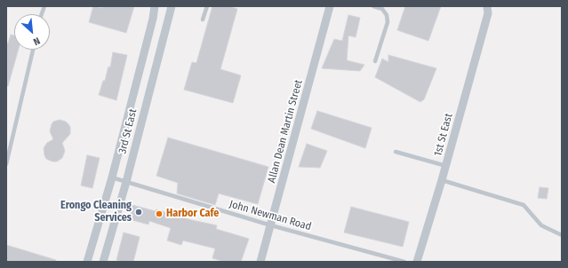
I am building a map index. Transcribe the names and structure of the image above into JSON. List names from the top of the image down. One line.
{"streets":{"street":["3rd St East","Allan Dean Martin Street","1st St East"],"lane":["John Newman Road"]},"crossings":[["3rd St East","John Newman Road"],["Allan Dean Martin Street","John Newman Road"]],"places":["Erongo Cleaning Services","Harbor Cafe"],"north":"bottom right"}
